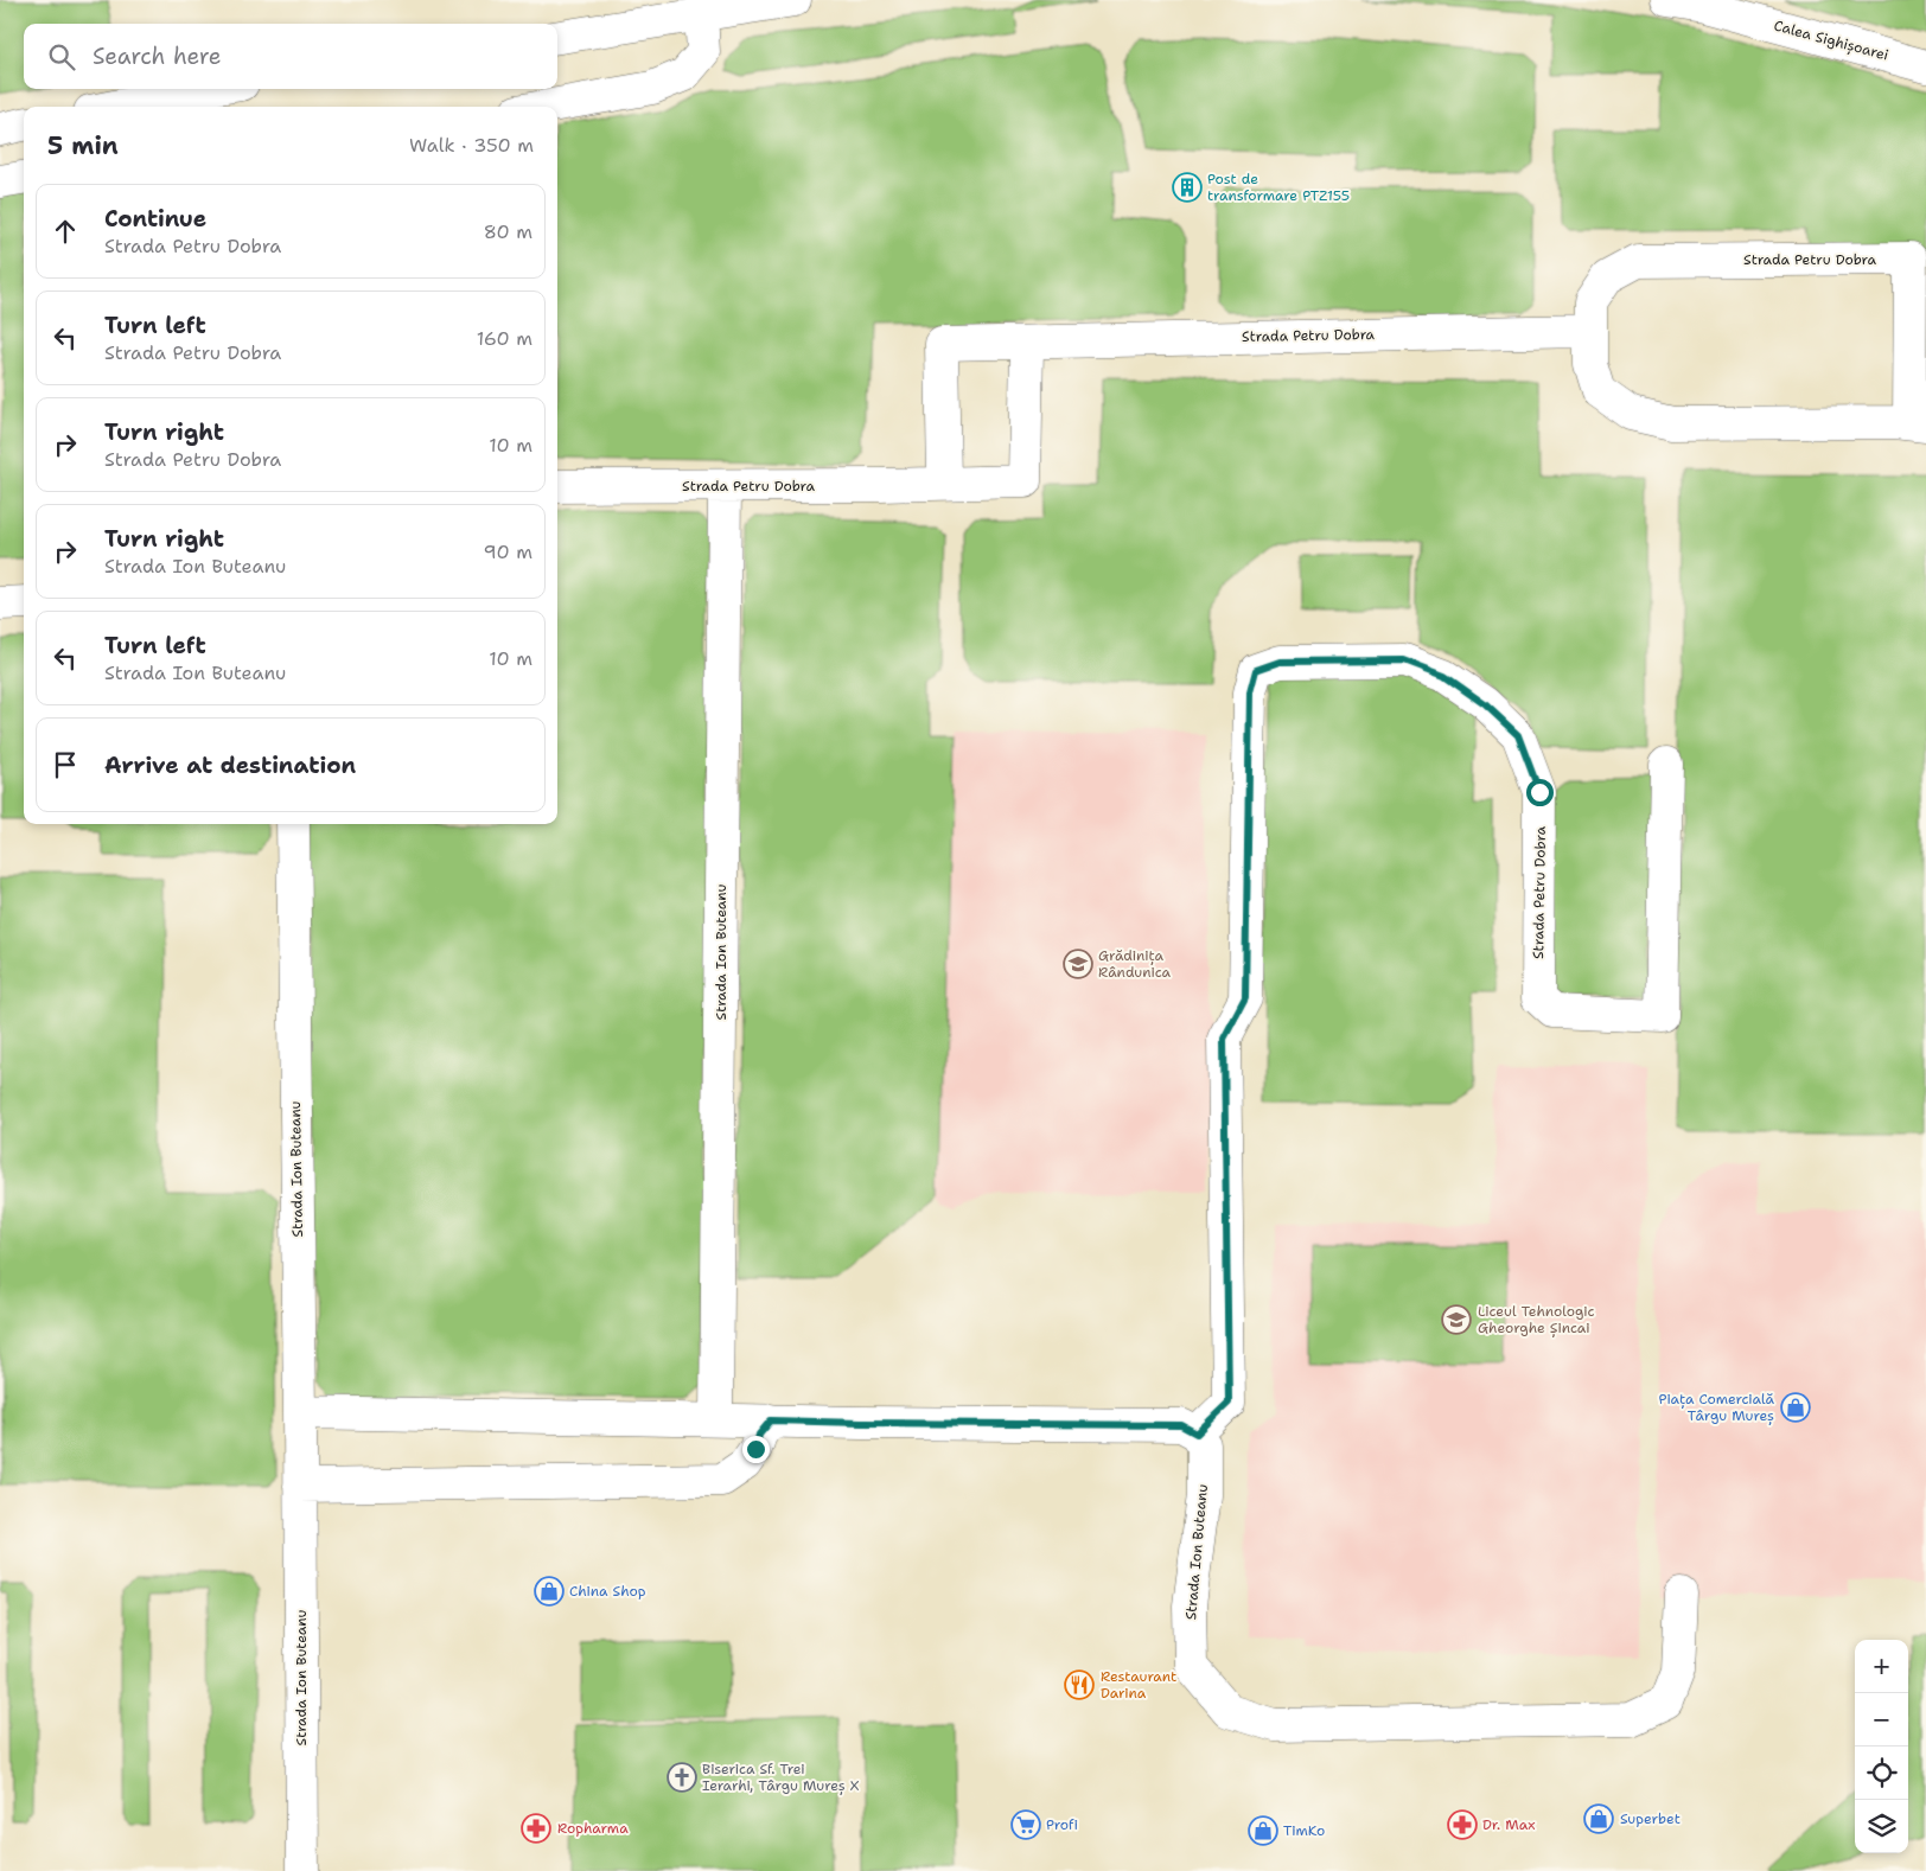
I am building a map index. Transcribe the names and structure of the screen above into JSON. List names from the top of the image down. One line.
{"streets":{"street":["Calea Sighișoarei","Strada Petru Dobra","Strada Ion Buteanu"]},"crossings":[["Strada Petru Dobra","Strada Ion Buteanu"]],"places":{"building":["Post de transformare PTZ155"],"school or university":["Grădinița Rândunica","Liceul Tehnologic Gheorghe Șincai"],"shop":["Piața Comercială Târgu Mureș","China Shop","Superbet","TimKo"],"restaurant":["Restaurant Darina"],"church":["Biserica Sf. Trei Ierarhi, Târgu Mureș X"],"supermarket":["Profi"],"pharmacy":["Dr. Max","Ropharma"]},"page":{"search":"Search here","heading":["5 min","Walk · 350 m"],"list":[["Continue","Strada Petru Dobra","80 m"],["Turn left","Strada Petru Dobra","160 m"],["Turn right","Strada Petru Dobra","10 m"],["Turn right","Strada Ion Buteanu","90 m"],["Turn left","Strada Ion Buteanu","10 m"],"Arrive at destination"],"map_buttons":["+","−"]}}
